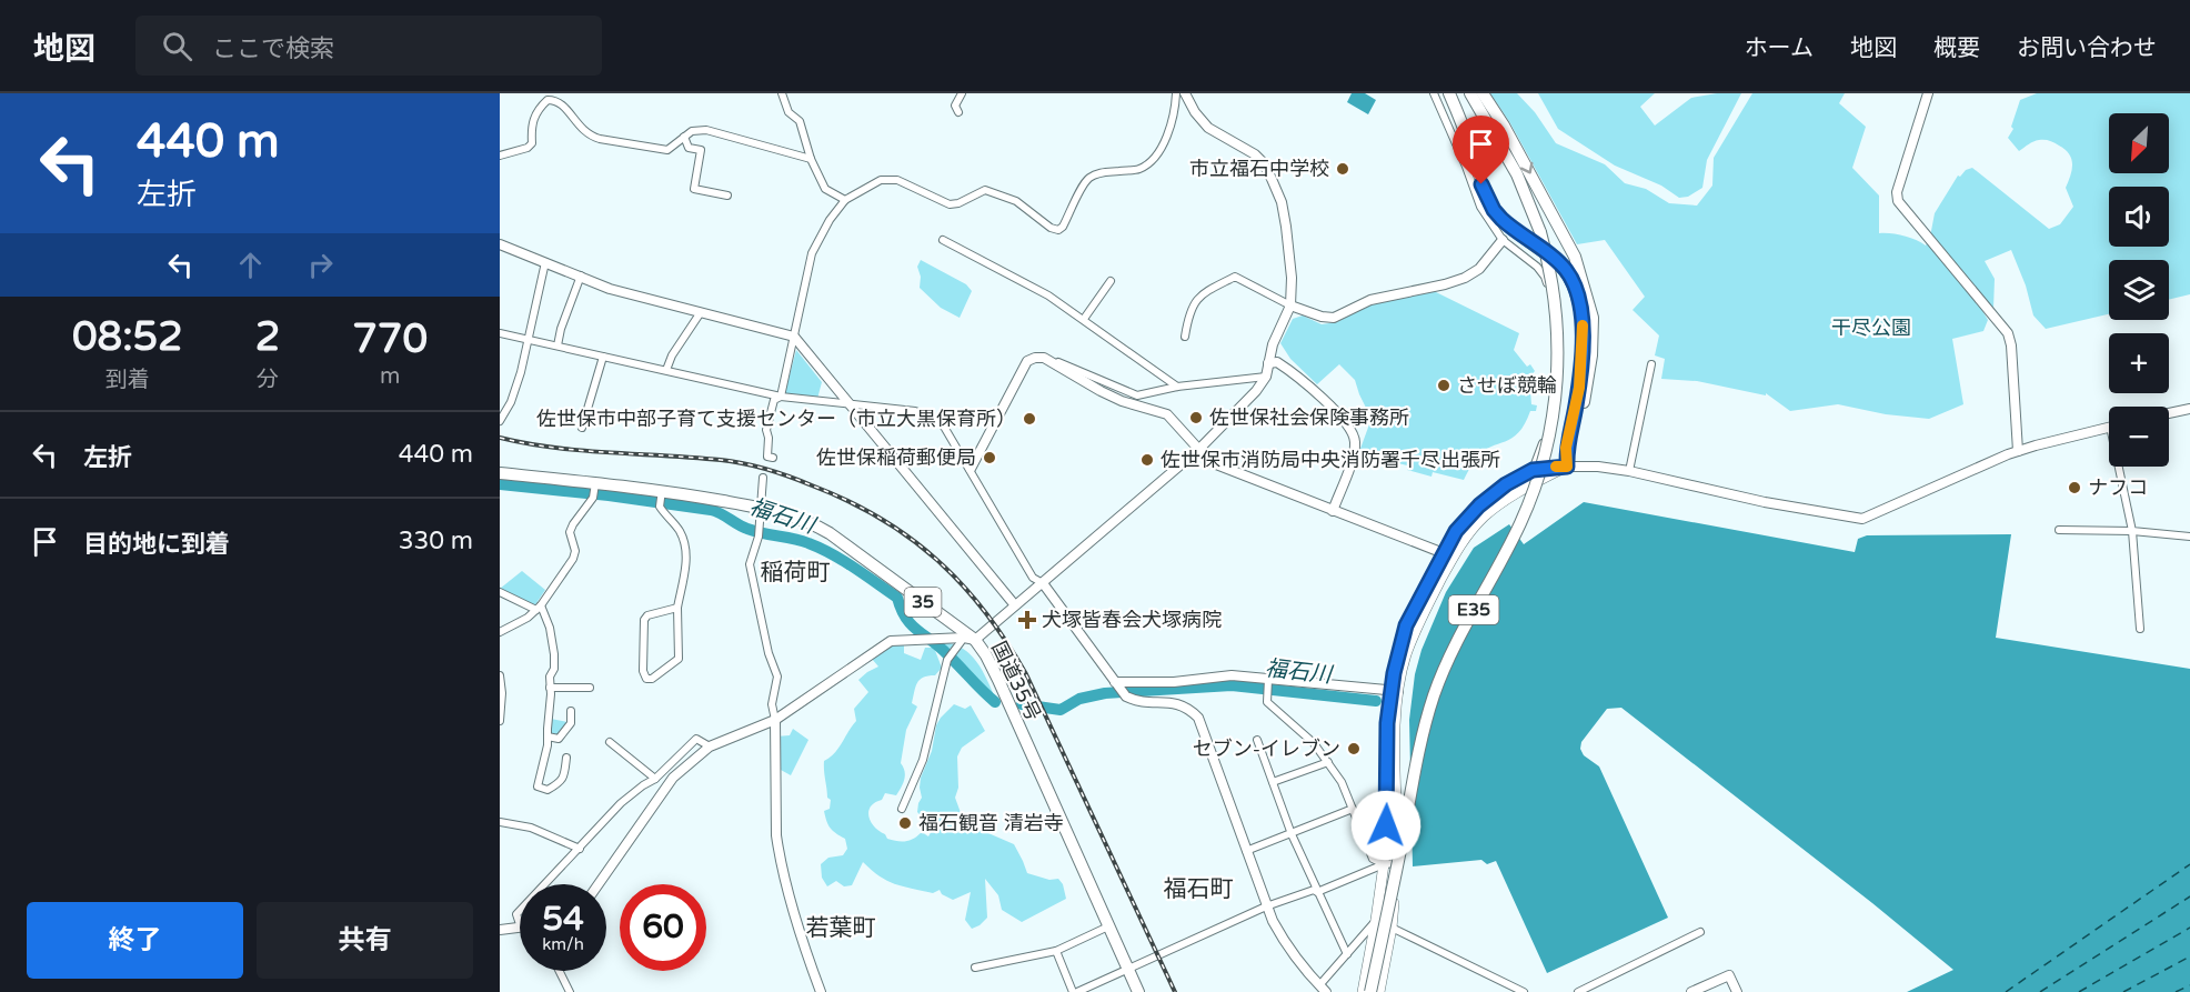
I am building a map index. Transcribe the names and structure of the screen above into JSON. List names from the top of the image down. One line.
{"streets":{"highway":["35","E35","国道35号"]},"districts":["稲荷町","福石町","若葉町"],"water":["福石川"],"parks":["干尽公園"],"places":{"other":["市立福石中学校","させぼ競輪","佐世保社会保険事務所","佐世保市中部子育て支援センター（市立大黒保育所）","佐世保稲荷郵便局","佐世保市消防局中央消防署千尽出張所","ナフコ","セブン-イレブン","福石観音 清岩寺"],"health":["犬塚皆春会犬塚病院"]},"north":"bottom left","page":{"header":"地図","search":"ここで検索","nav":["ホーム","地図","概要","お問い合わせ"],"turn":["440 m","左折"],"map_buttons":["+","−"],"eta":["08:52","到着","2","分","770","m"],"list":[{"name":"左折","value":"440 m"},{"name":"目的地に到着","value":"330 m"}],"speed":"54 km/h","limit":"60","buttons":["終了","共有"]}}
